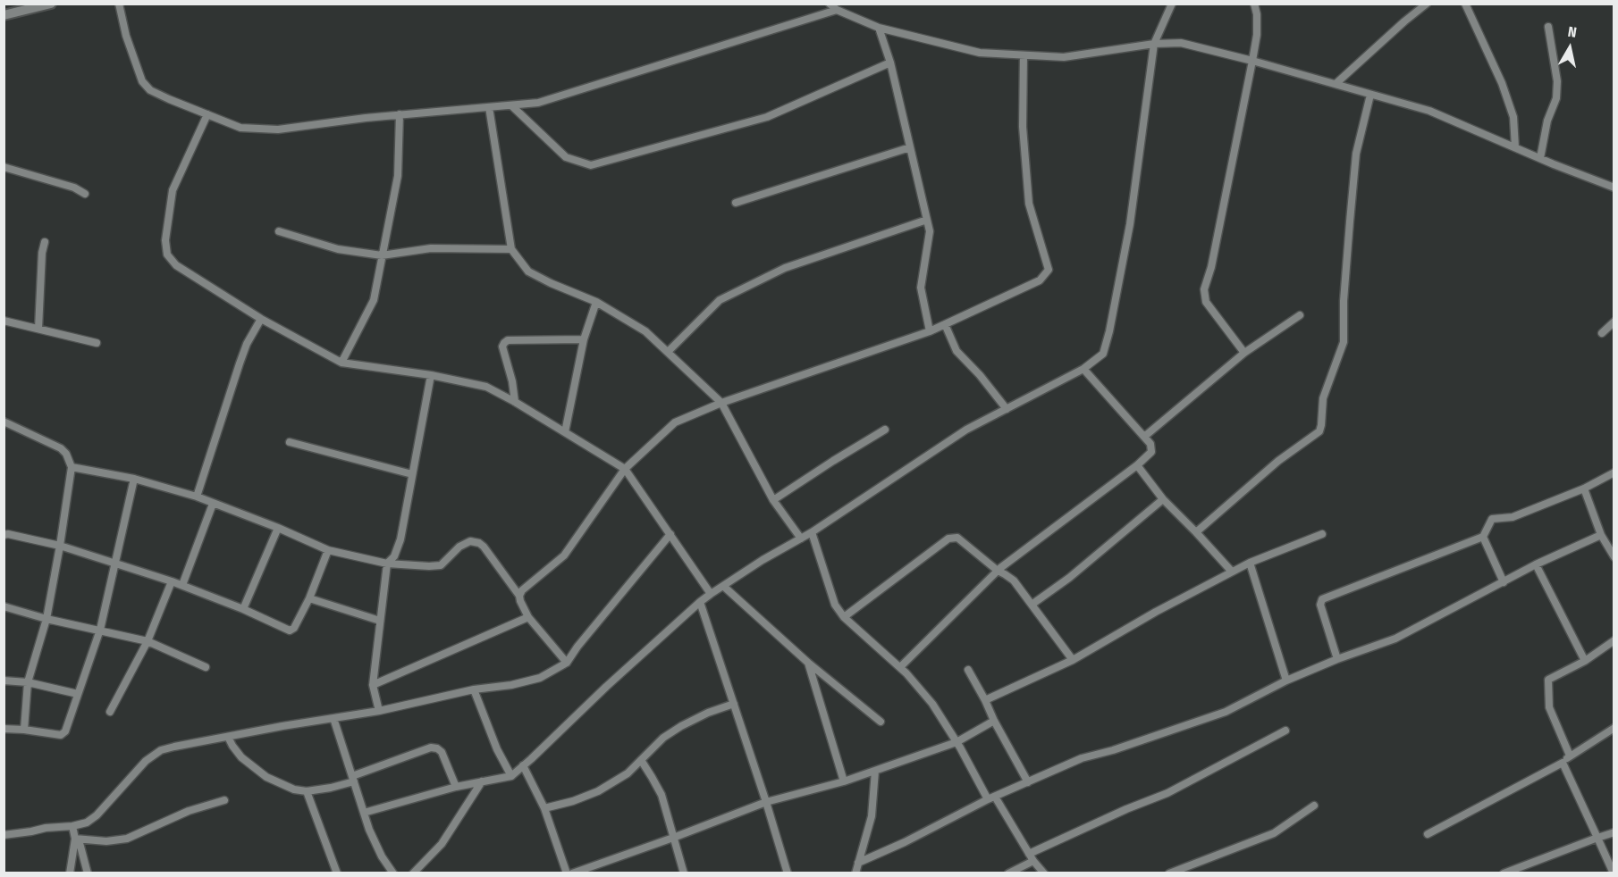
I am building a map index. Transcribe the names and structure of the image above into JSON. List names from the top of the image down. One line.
{"north":"top"}
